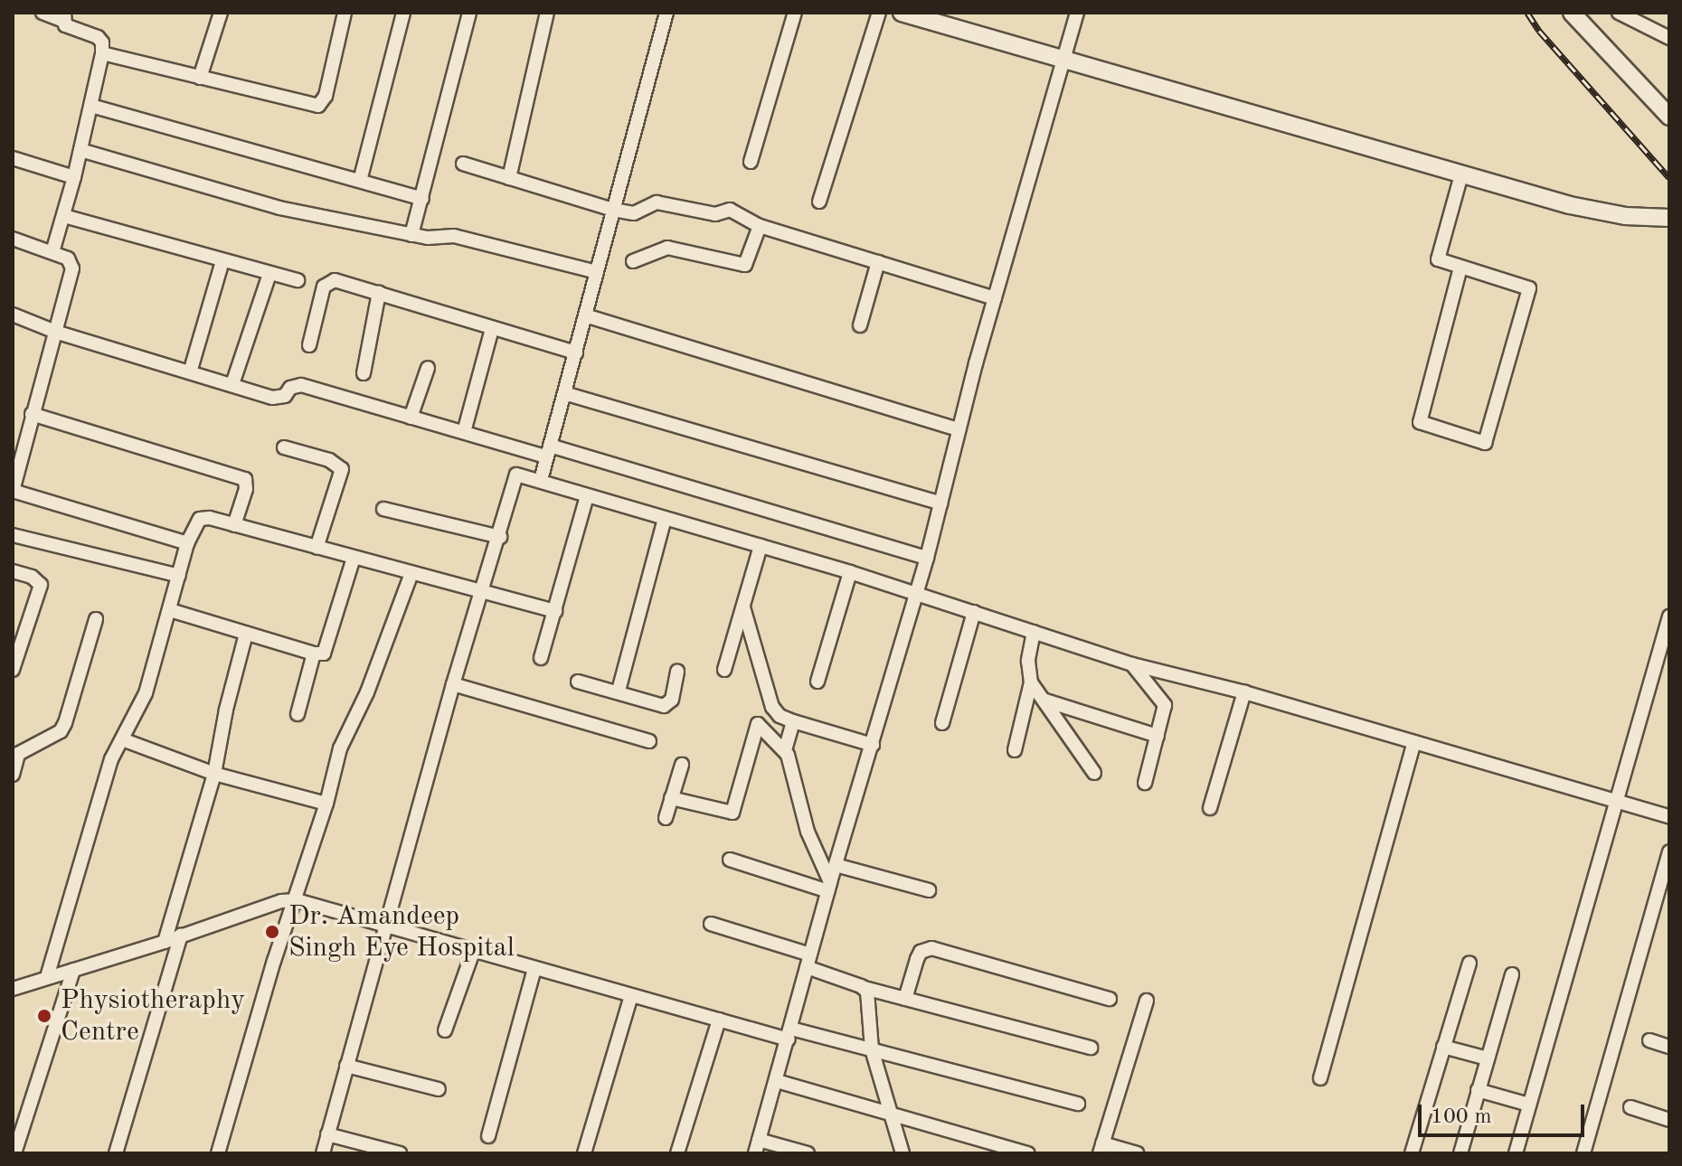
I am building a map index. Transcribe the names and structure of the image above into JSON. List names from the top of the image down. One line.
{"places":["Dr. Amandeep Singh Eye Hospital","Physiotheraphy Centre"],"scale_bar":"100 m"}
